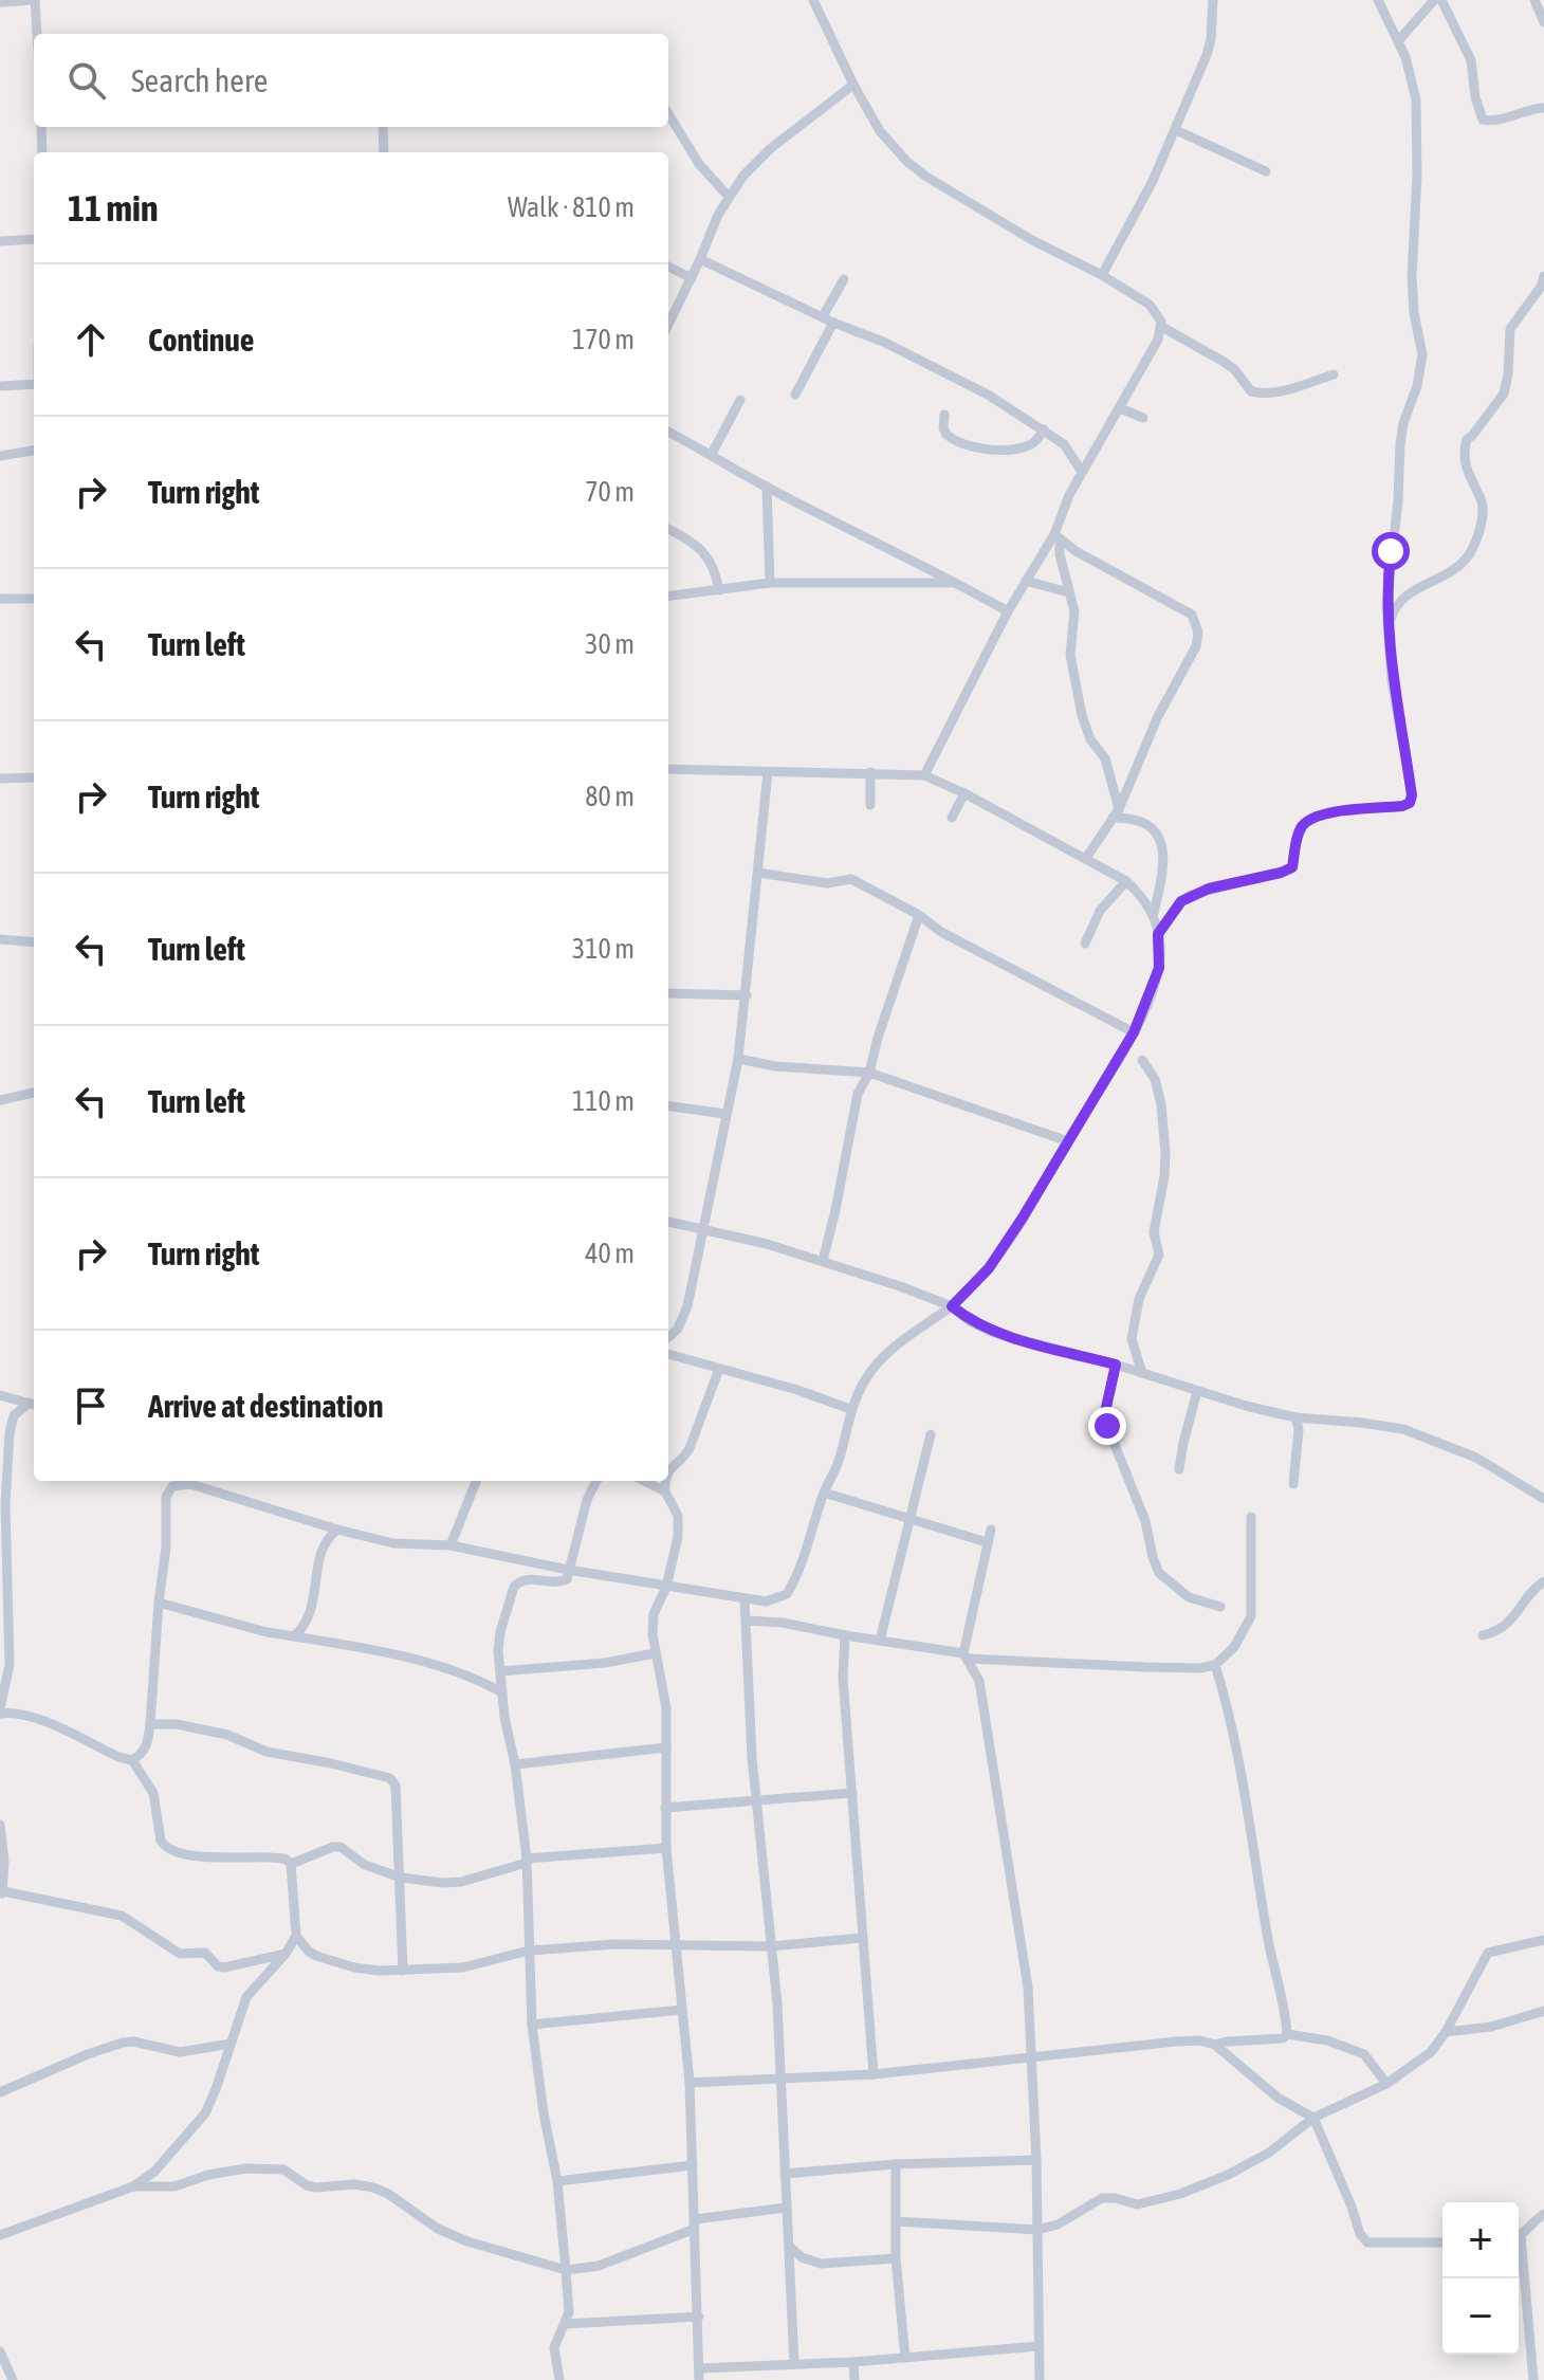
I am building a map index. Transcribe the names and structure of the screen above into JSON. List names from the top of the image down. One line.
{"page":{"search":"Search here","heading":["11 min","Walk · 810 m"],"list":[["Continue","170 m"],["Turn right","70 m"],["Turn left","30 m"],["Turn right","80 m"],["Turn left","310 m"],["Turn left","110 m"],["Turn right","40 m"],"Arrive at destination"],"map_buttons":["+","−"]}}
